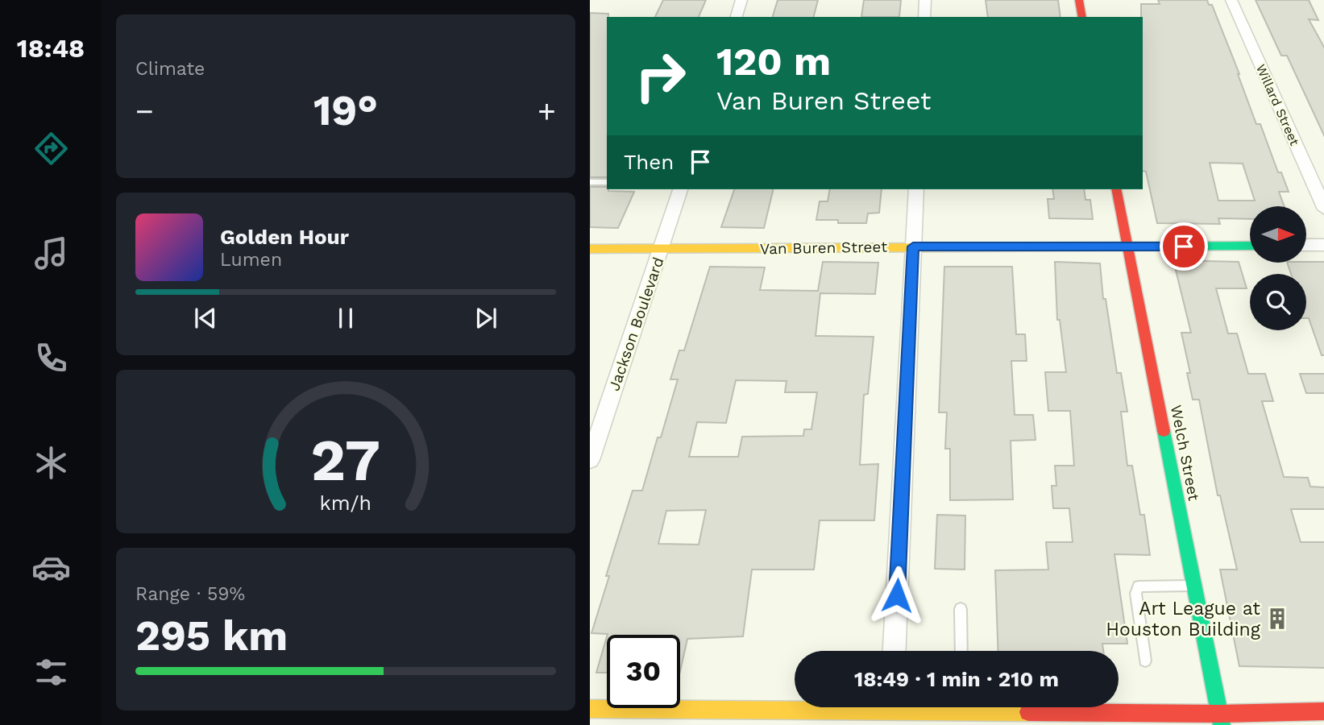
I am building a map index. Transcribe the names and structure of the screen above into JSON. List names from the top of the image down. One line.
{"streets":{"street":["Willard Street","Van Buren Street","Jackson Boulevard","Welch Street"]},"crossings":[["Van Buren Street","Jackson Boulevard"],["Van Buren Street","Welch Street"]],"places":{"building":["Art League at Houston Building"]},"north":"right","page":{"tabs":"18:48","tile":["Climate",["Range · 59%","295 km"]],"turn":["120 m","Van Buren Street"],"heat":["−","19°","+"],"then":"Then","song":["Golden Hour","Lumen"],"limit":"30","trip":"18:49 · 1 min · 210 m","gauge":["27","km/h"]}}
